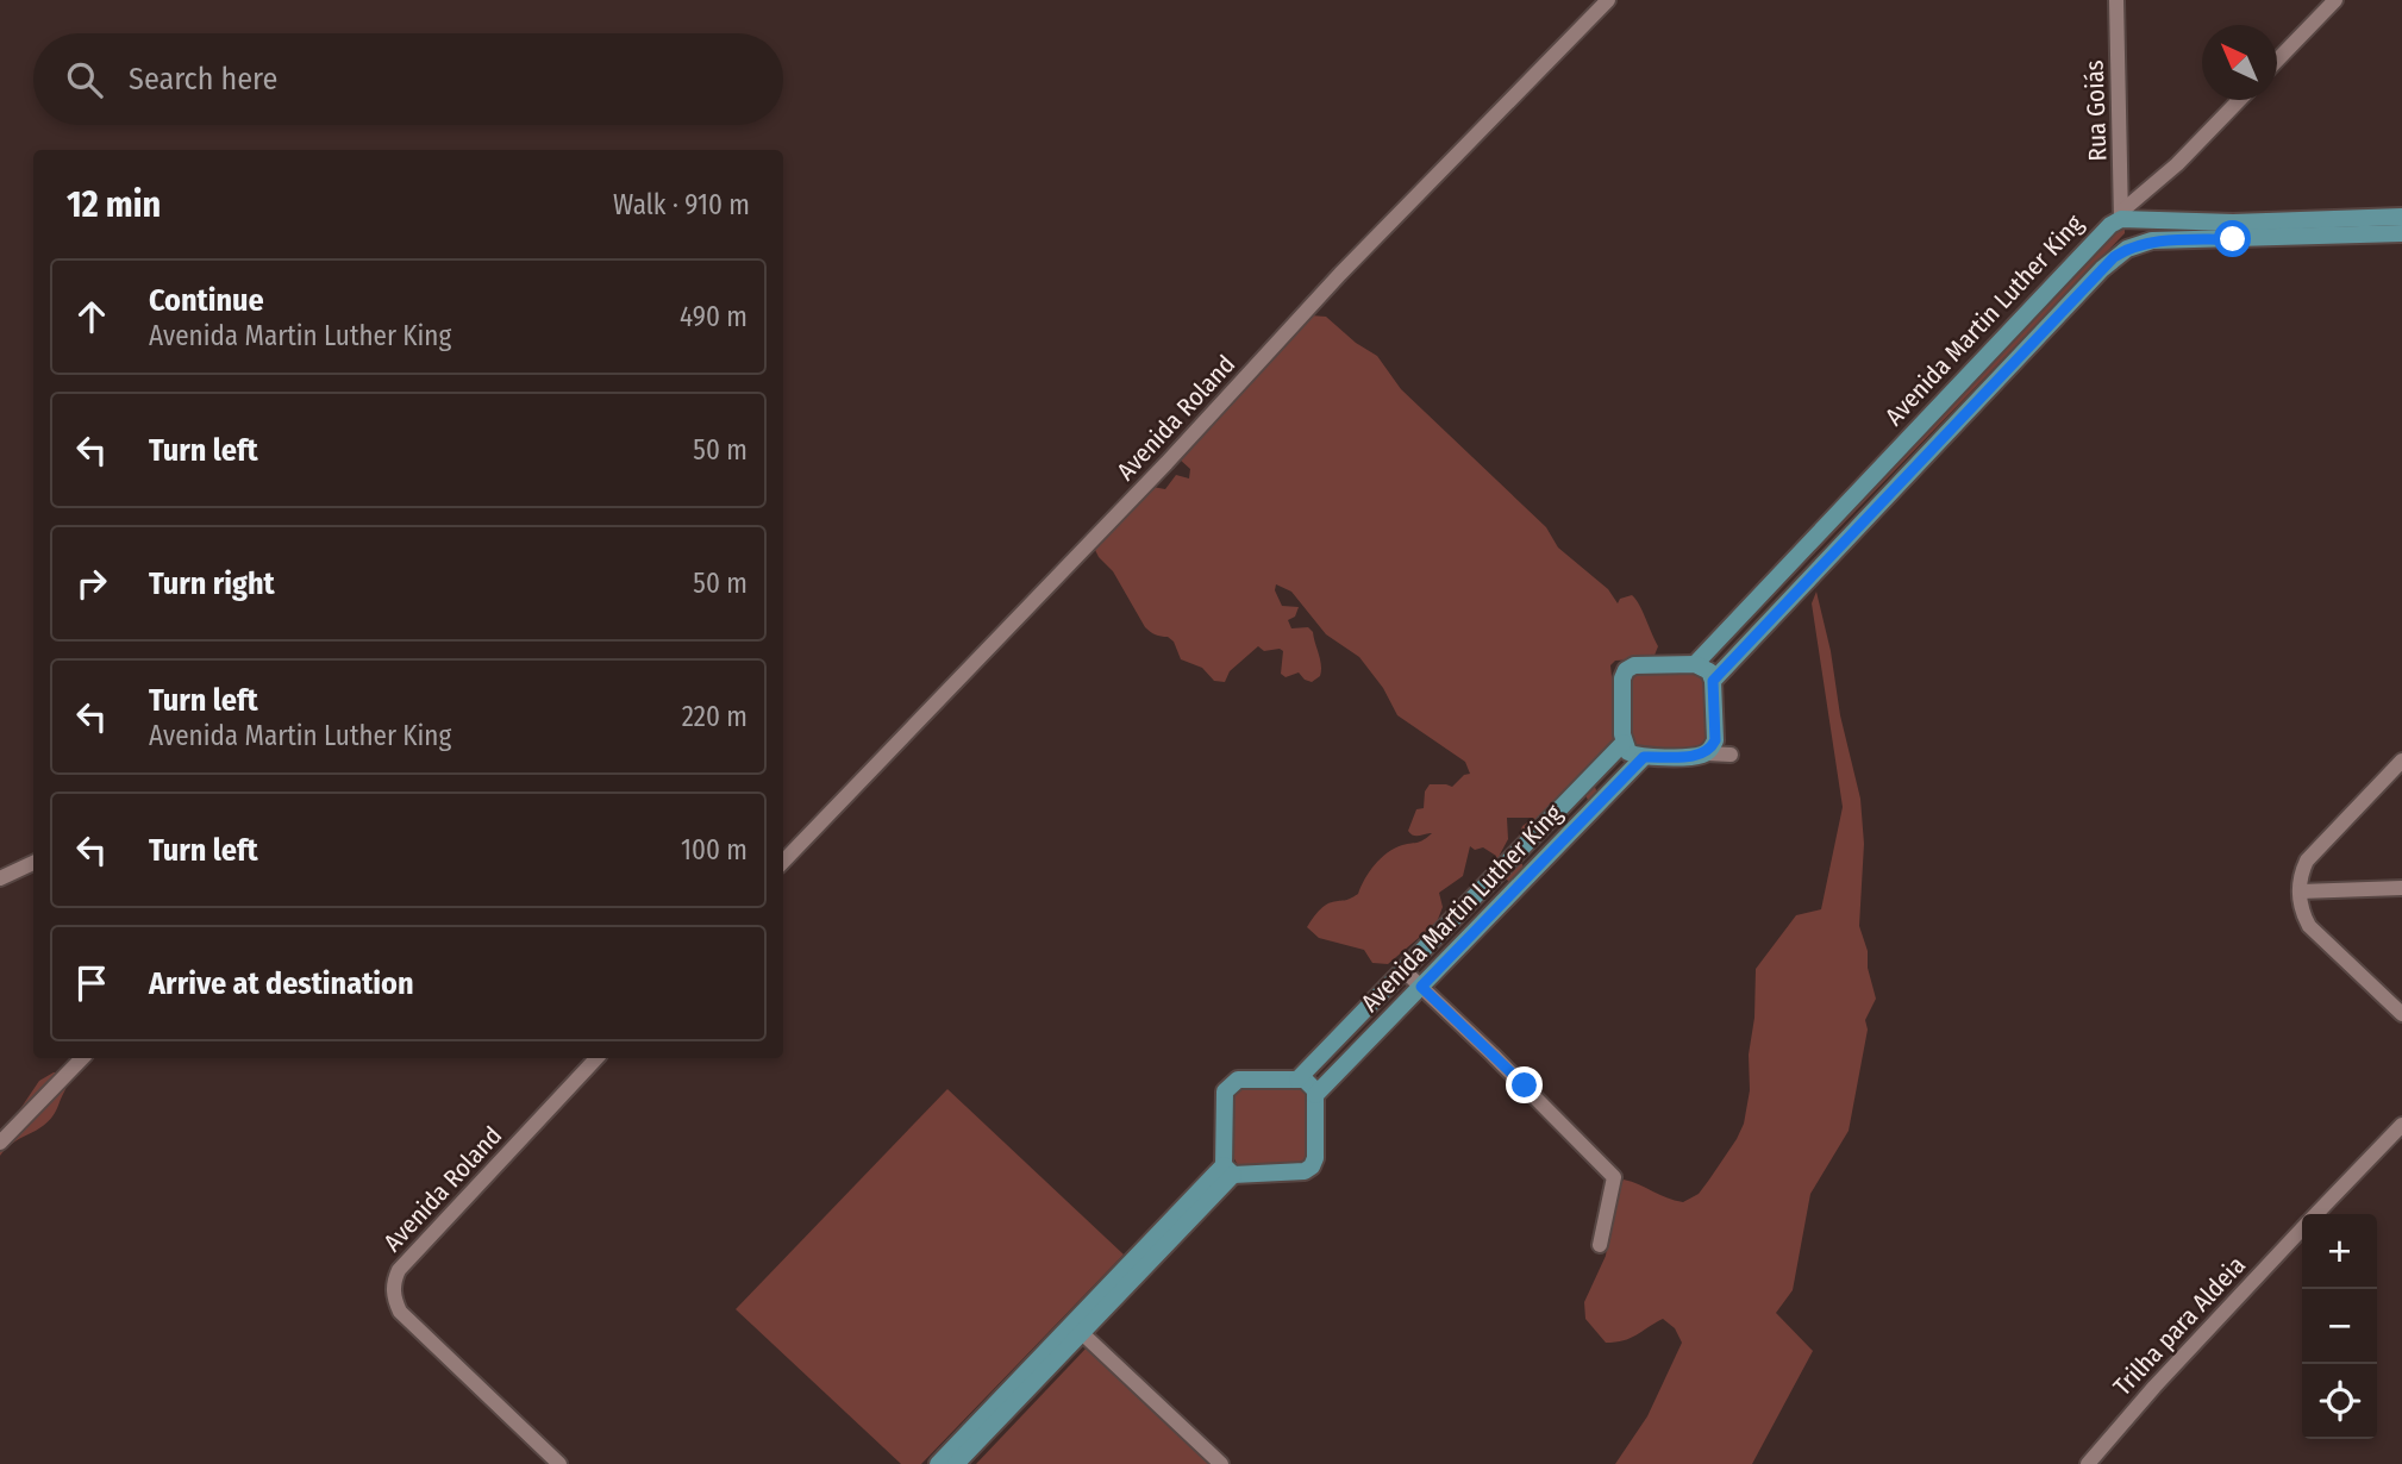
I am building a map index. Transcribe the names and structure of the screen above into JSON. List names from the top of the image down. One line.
{"streets":{"main road":["Avenida Martin Luther King"],"street":["Rua Goiás","Avenida Roland","Trilha para Aldeia"]},"crossings":[["Rua Goiás","Avenida Martin Luther King"]],"north":"top left","page":{"search":"Search here","heading":["12 min","Walk · 910 m"],"list":[["Continue","Avenida Martin Luther King","490 m"],["Turn left","50 m"],["Turn right","50 m"],["Turn left","Avenida Martin Luther King","220 m"],["Turn left","100 m"],"Arrive at destination"],"map_buttons":["+","−"]}}
